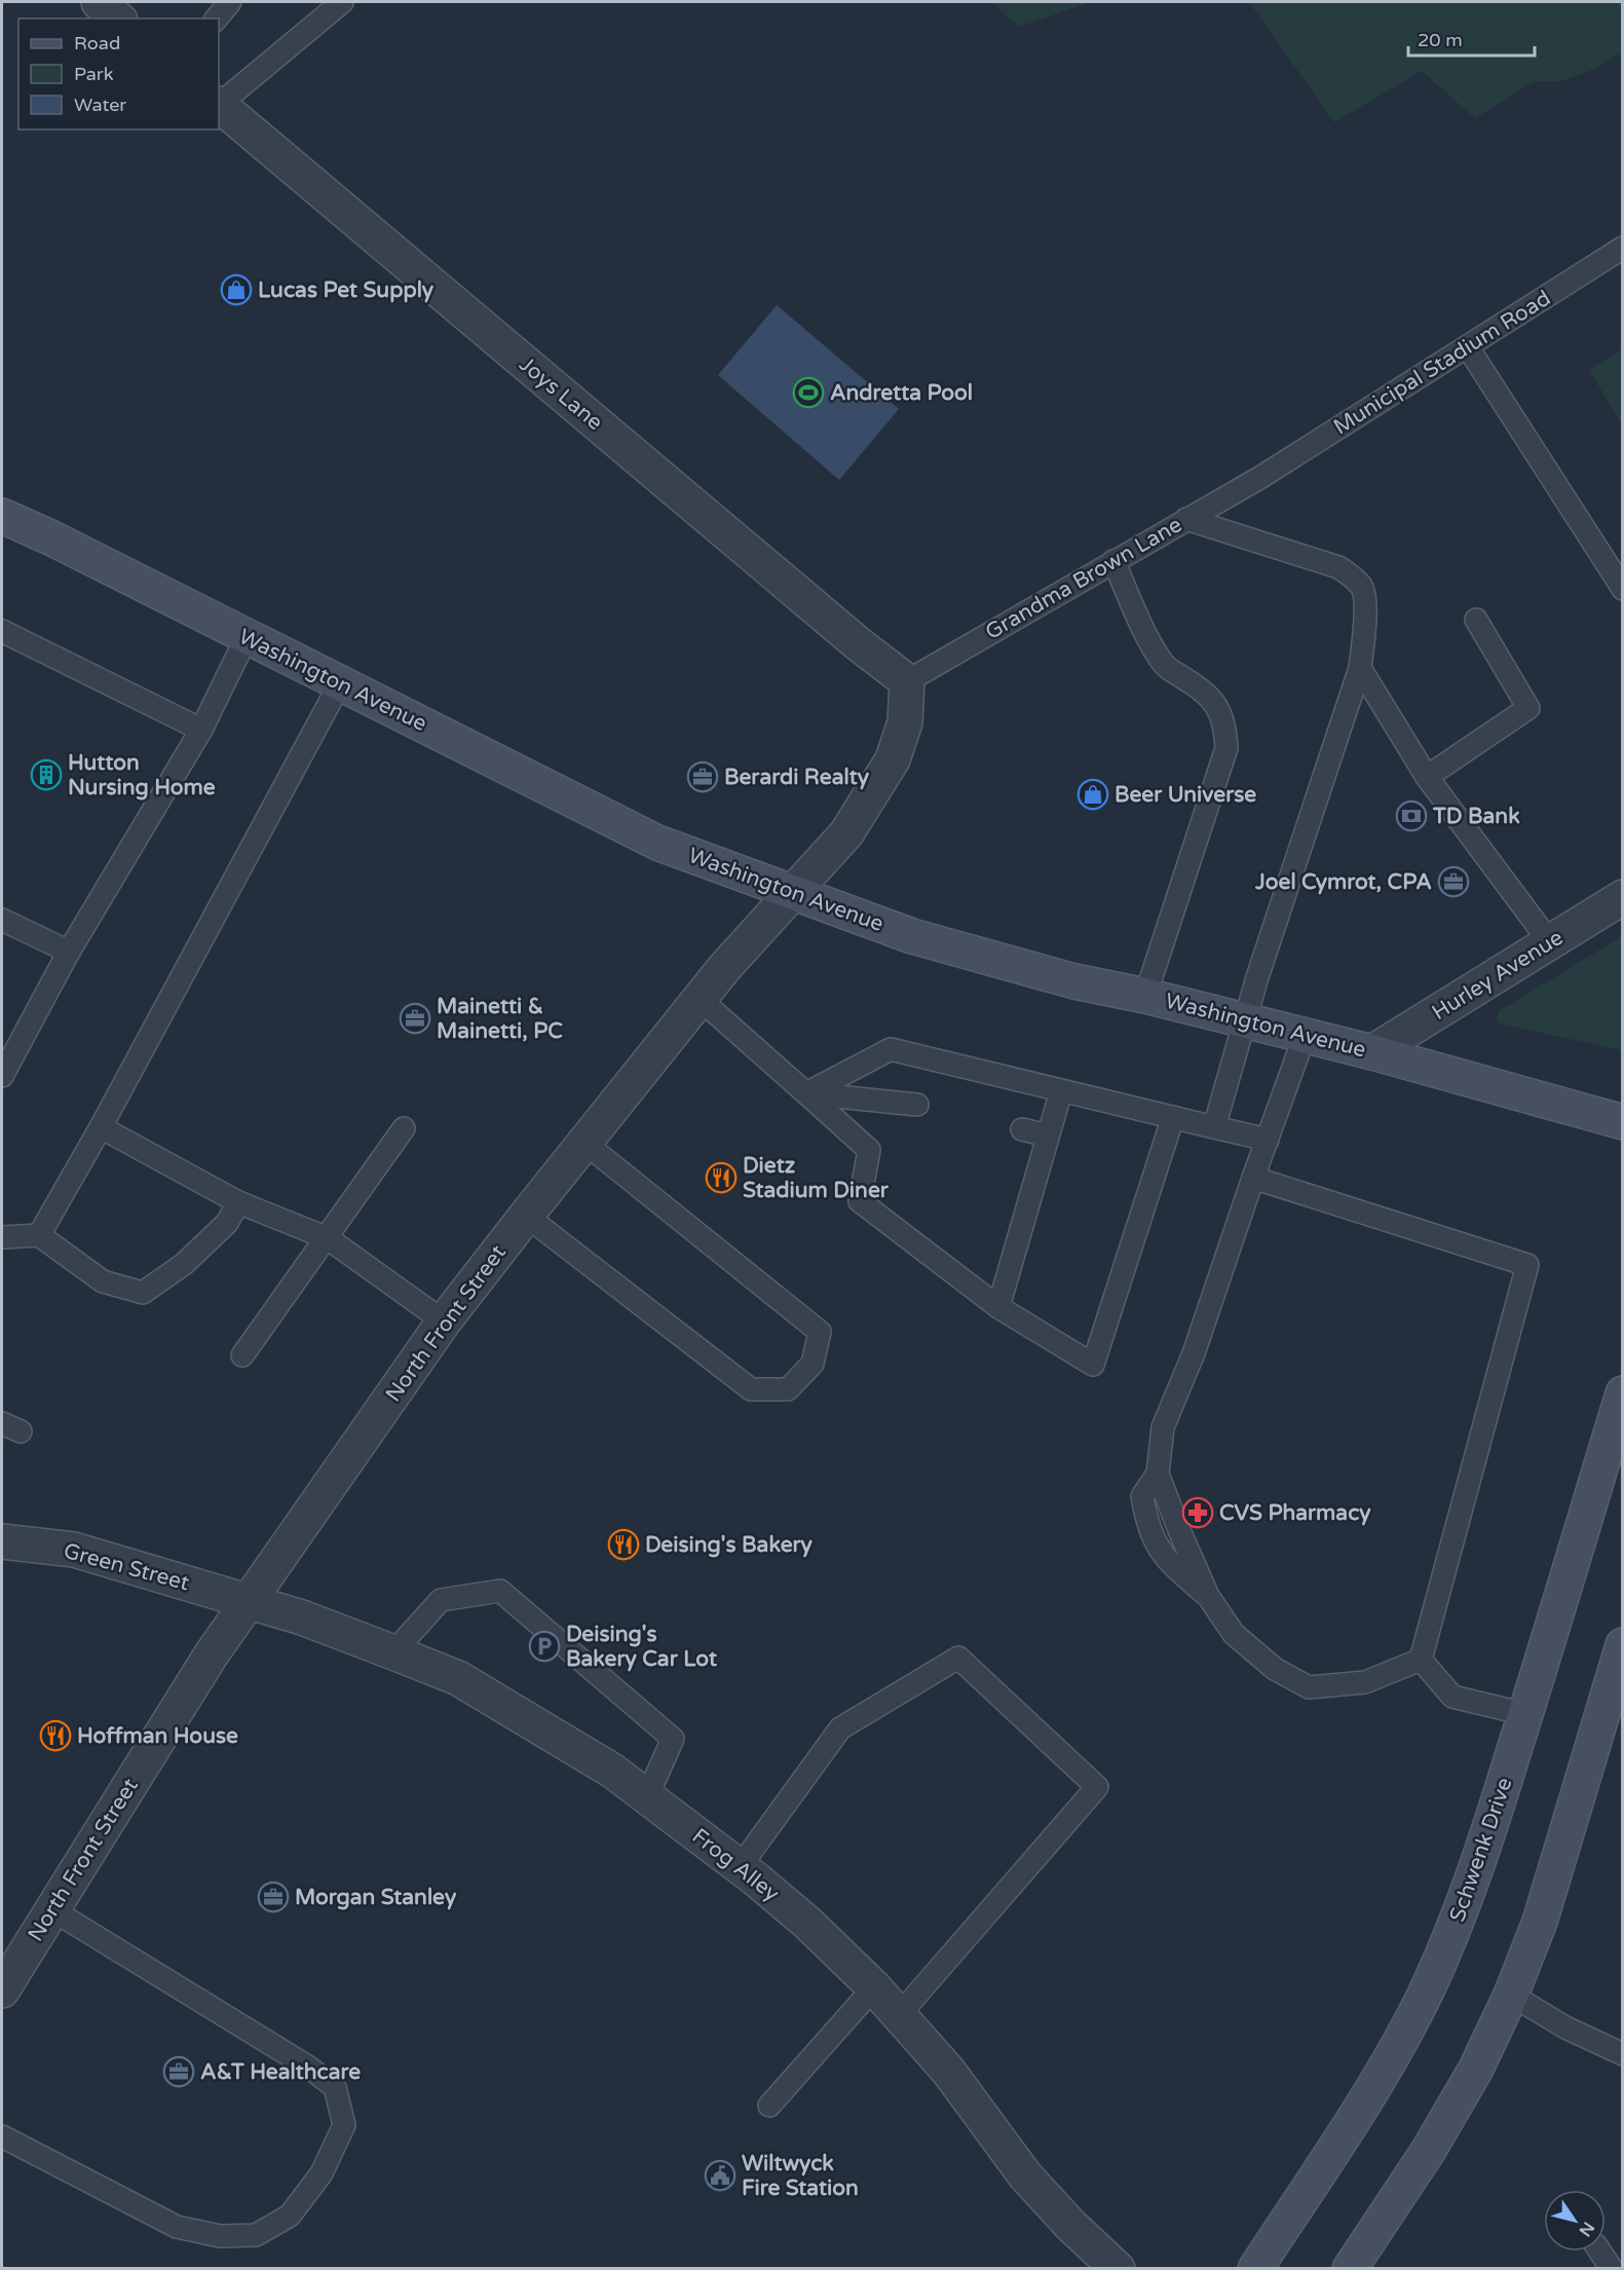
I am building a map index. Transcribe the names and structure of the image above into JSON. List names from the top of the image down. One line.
{"streets":{"main road":["Washington Avenue","Schwenk Drive"],"street":["Joys Lane","Hurley Avenue","North Front Street","Green Street","Frog Alley"],"lane":["Municipal Stadium Road","Grandma Brown Lane"]},"crossings":[["Municipal Stadium Road","Grandma Brown Lane"],["Joys Lane","Grandma Brown Lane"],["Joys Lane","North Front Street"],["Grandma Brown Lane","North Front Street"],["Washington Avenue","Hurley Avenue"],["Washington Avenue","North Front Street"],["North Front Street","Green Street"],["North Front Street","Frog Alley"],["Green Street","Frog Alley"]],"places":{"shop":["Lucas Pet Supply","Beer Universe"],"sports":["Andretta Pool"],"building":["Hutton Nursing Home"],"office":["Berardi Realty","Joel Cymrot, CPA","Mainetti & Mainetti, PC","Morgan Stanley","A&T Healthcare"],"bank":["TD Bank"],"restaurant":["Dietz Stadium Diner","Deising's Bakery","Hoffman House"],"pharmacy":["CVS Pharmacy"],"parking":["Deising's Bakery Car Lot"],"public building":["Wiltwyck Fire Station"]},"legend":["Road","Park","Water"],"scale_bar":"20 m","north":"bottom right"}
